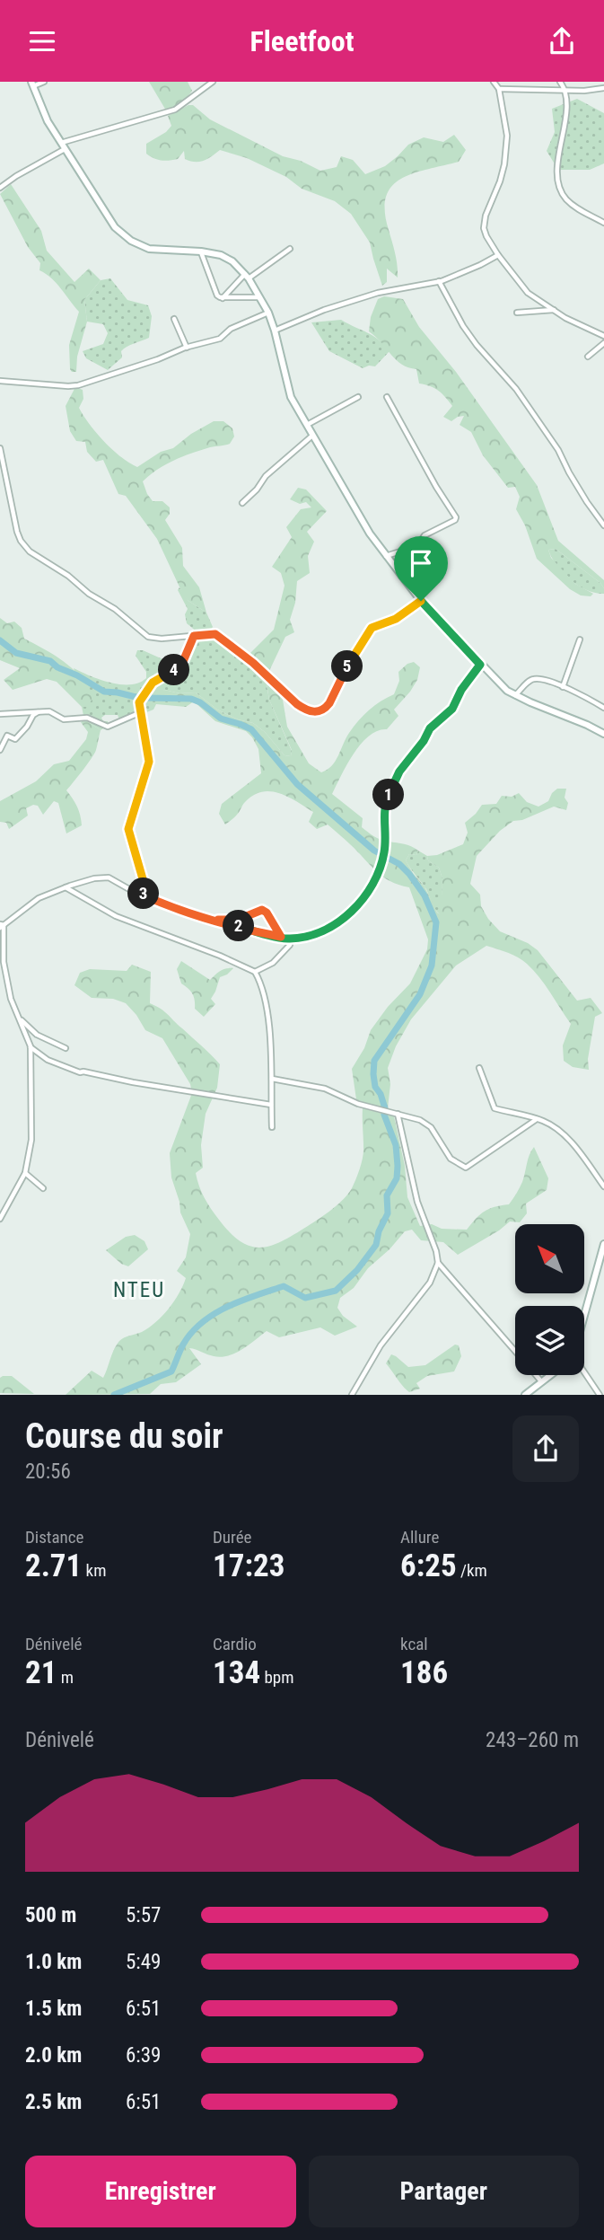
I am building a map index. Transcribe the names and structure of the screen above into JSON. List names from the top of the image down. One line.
{"districts":["NTEU"],"north":"top left","page":{"header":"Fleetfoot","pins":["5","4","1","3","2"],"heading":["Course du soir","20:56"],"stats":[["Distance","2.71 km"],["Durée","17:23"],["Allure","6:25 /km"],["Dénivelé","21 m"],["Cardio","134 bpm"],["kcal","186"]],"chart":["Dénivelé","243–260 m"],"list":[{"name":"500 m","note":"5:57"},{"name":"1.0 km","note":"5:49"},{"name":"1.5 km","note":"6:51"},{"name":"2.0 km","note":"6:39"},{"name":"2.5 km","note":"6:51"}],"buttons":["Enregistrer","Partager"]}}
